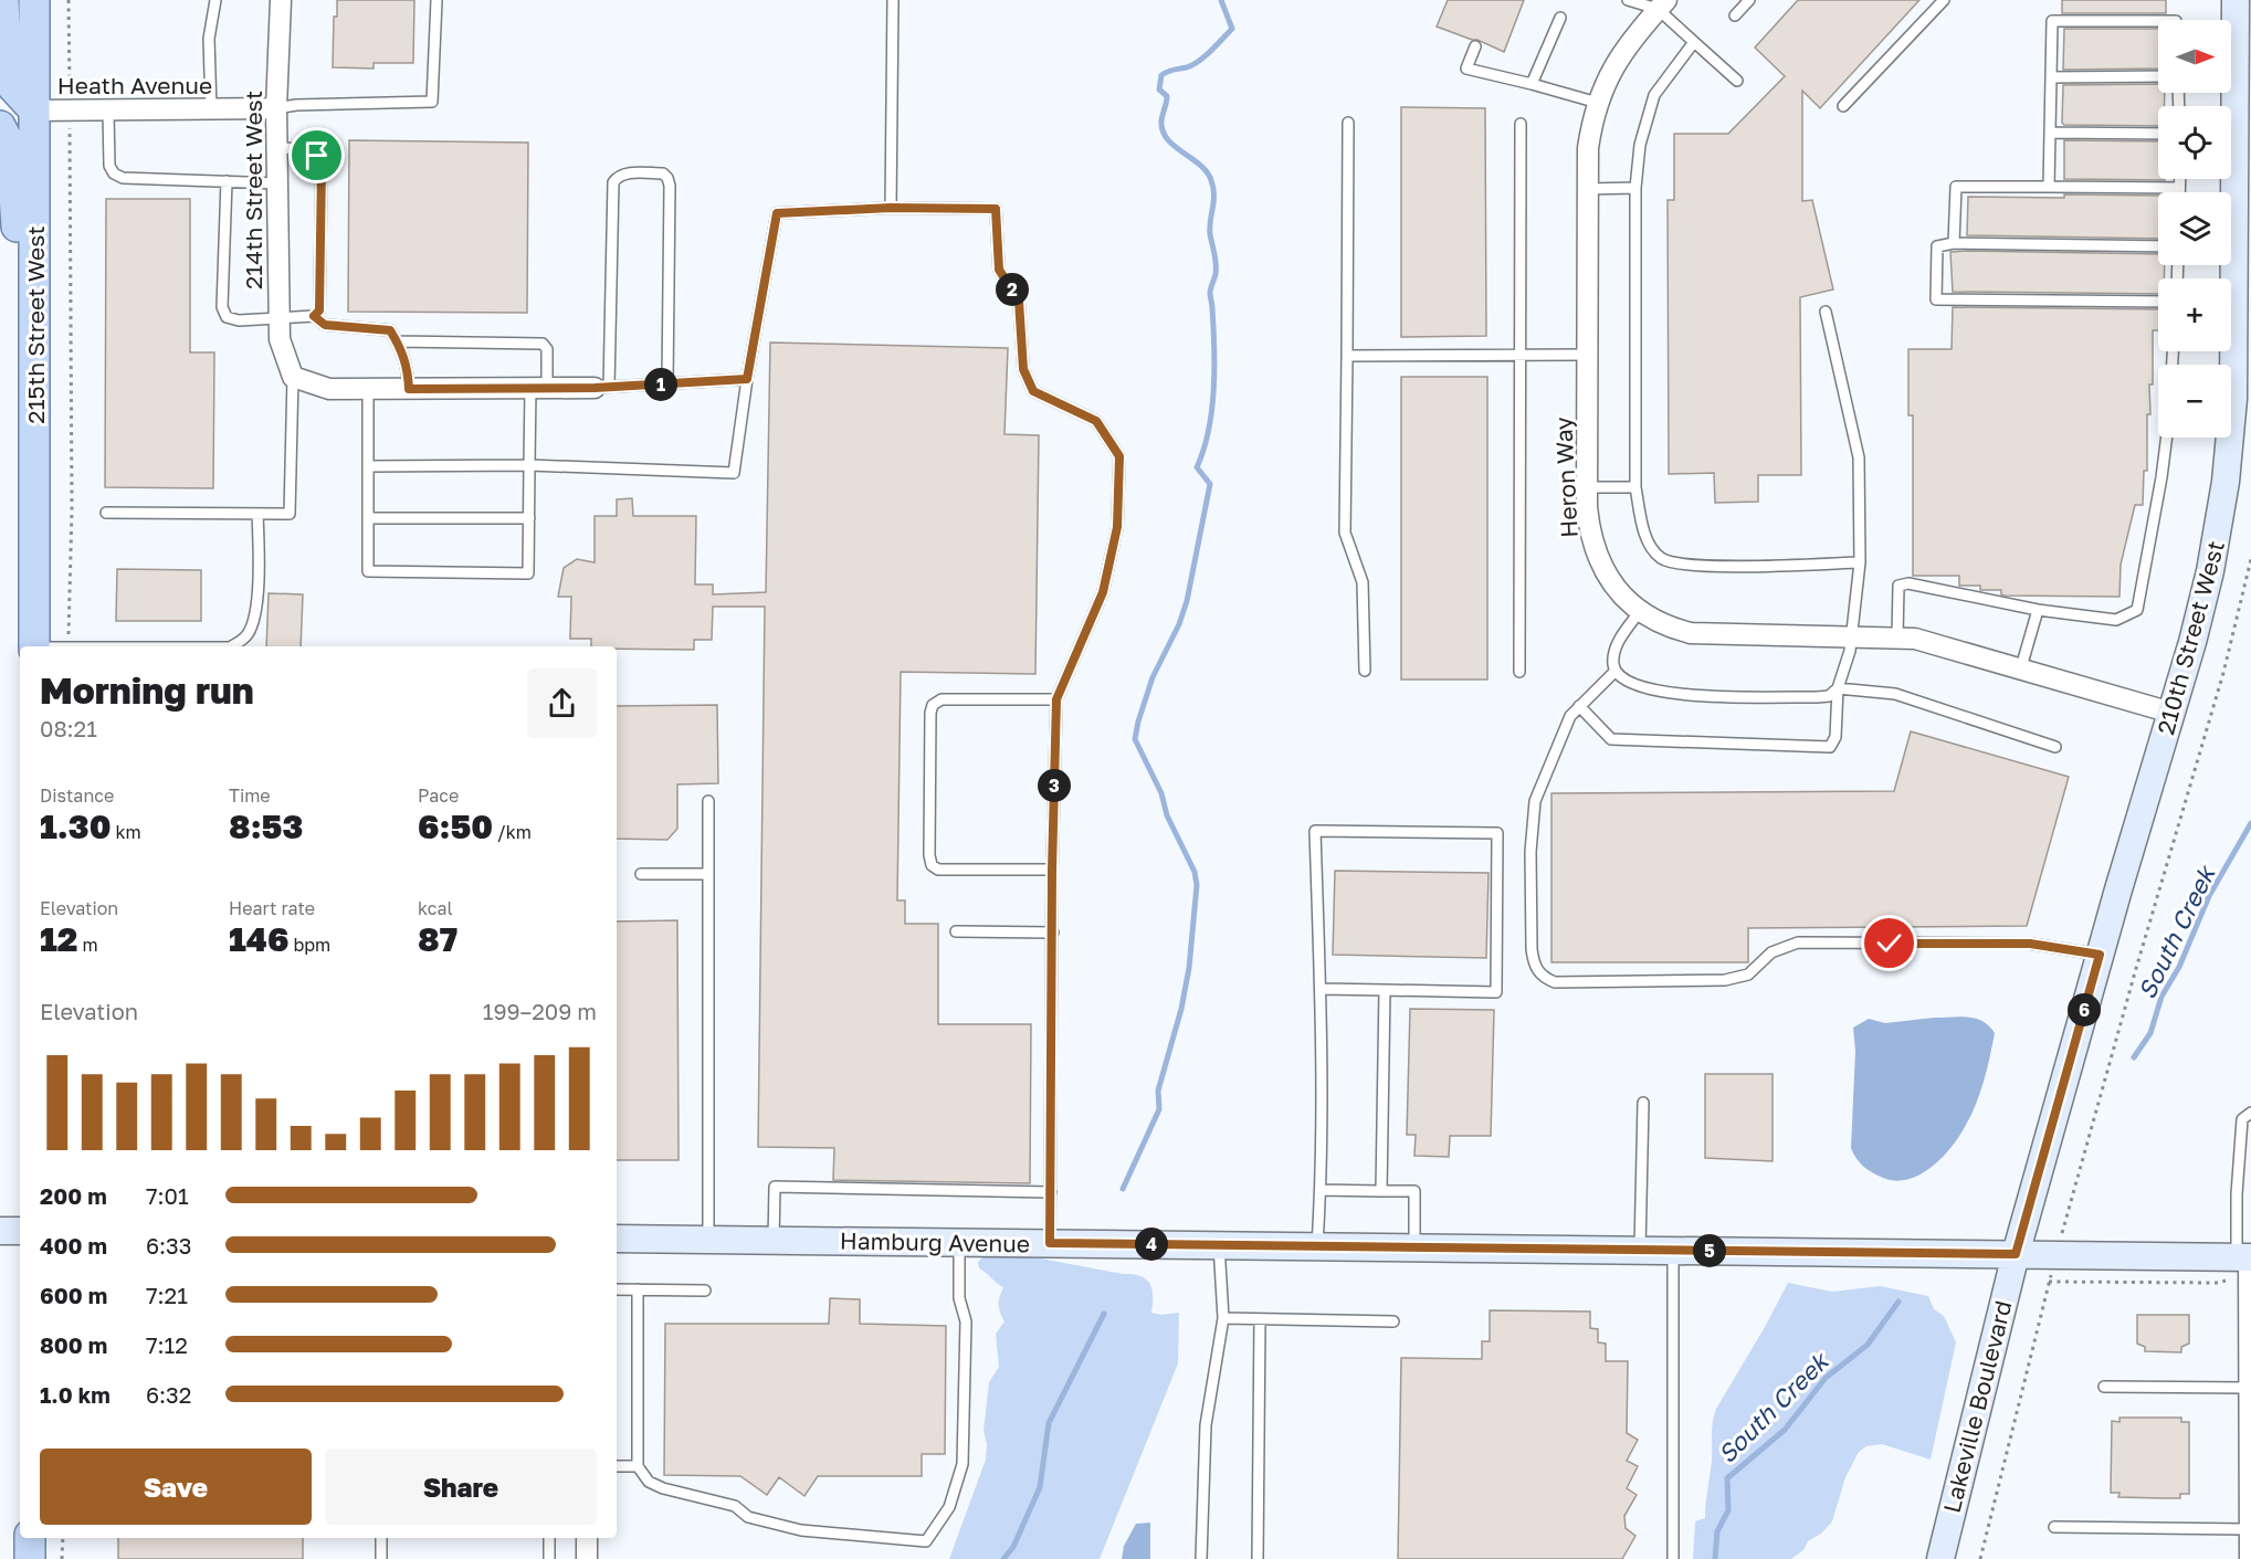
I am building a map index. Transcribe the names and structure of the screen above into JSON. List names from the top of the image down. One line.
{"streets":{"main road":["215th Street West"],"street":["Heath Avenue","214th Street West","Heron Way","210th Street West","Hamburg Avenue","Lakeville Boulevard"]},"crossings":[["Heath Avenue","214th Street West"],["Heath Avenue","215th Street West"],["Heron Way","210th Street West"],["210th Street West","Hamburg Avenue"],["210th Street West","Lakeville Boulevard"],["Hamburg Avenue","Lakeville Boulevard"]],"water":["South Creek"],"north":"right","page":{"map_buttons":["+","−"],"pins":["2","1","3","6","4","5"],"heading":["Morning run","08:21"],"stats":[["Distance","1.30 km"],["Time","8:53"],["Pace","6:50 /km"],["Elevation","12 m"],["Heart rate","146 bpm"],["kcal","87"]],"chart":["Elevation","199–209 m"],"list":[{"name":"200 m","note":"7:01"},{"name":"400 m","note":"6:33"},{"name":"600 m","note":"7:21"},{"name":"800 m","note":"7:12"},{"name":"1.0 km","note":"6:32"}],"buttons":["Save","Share"]}}
